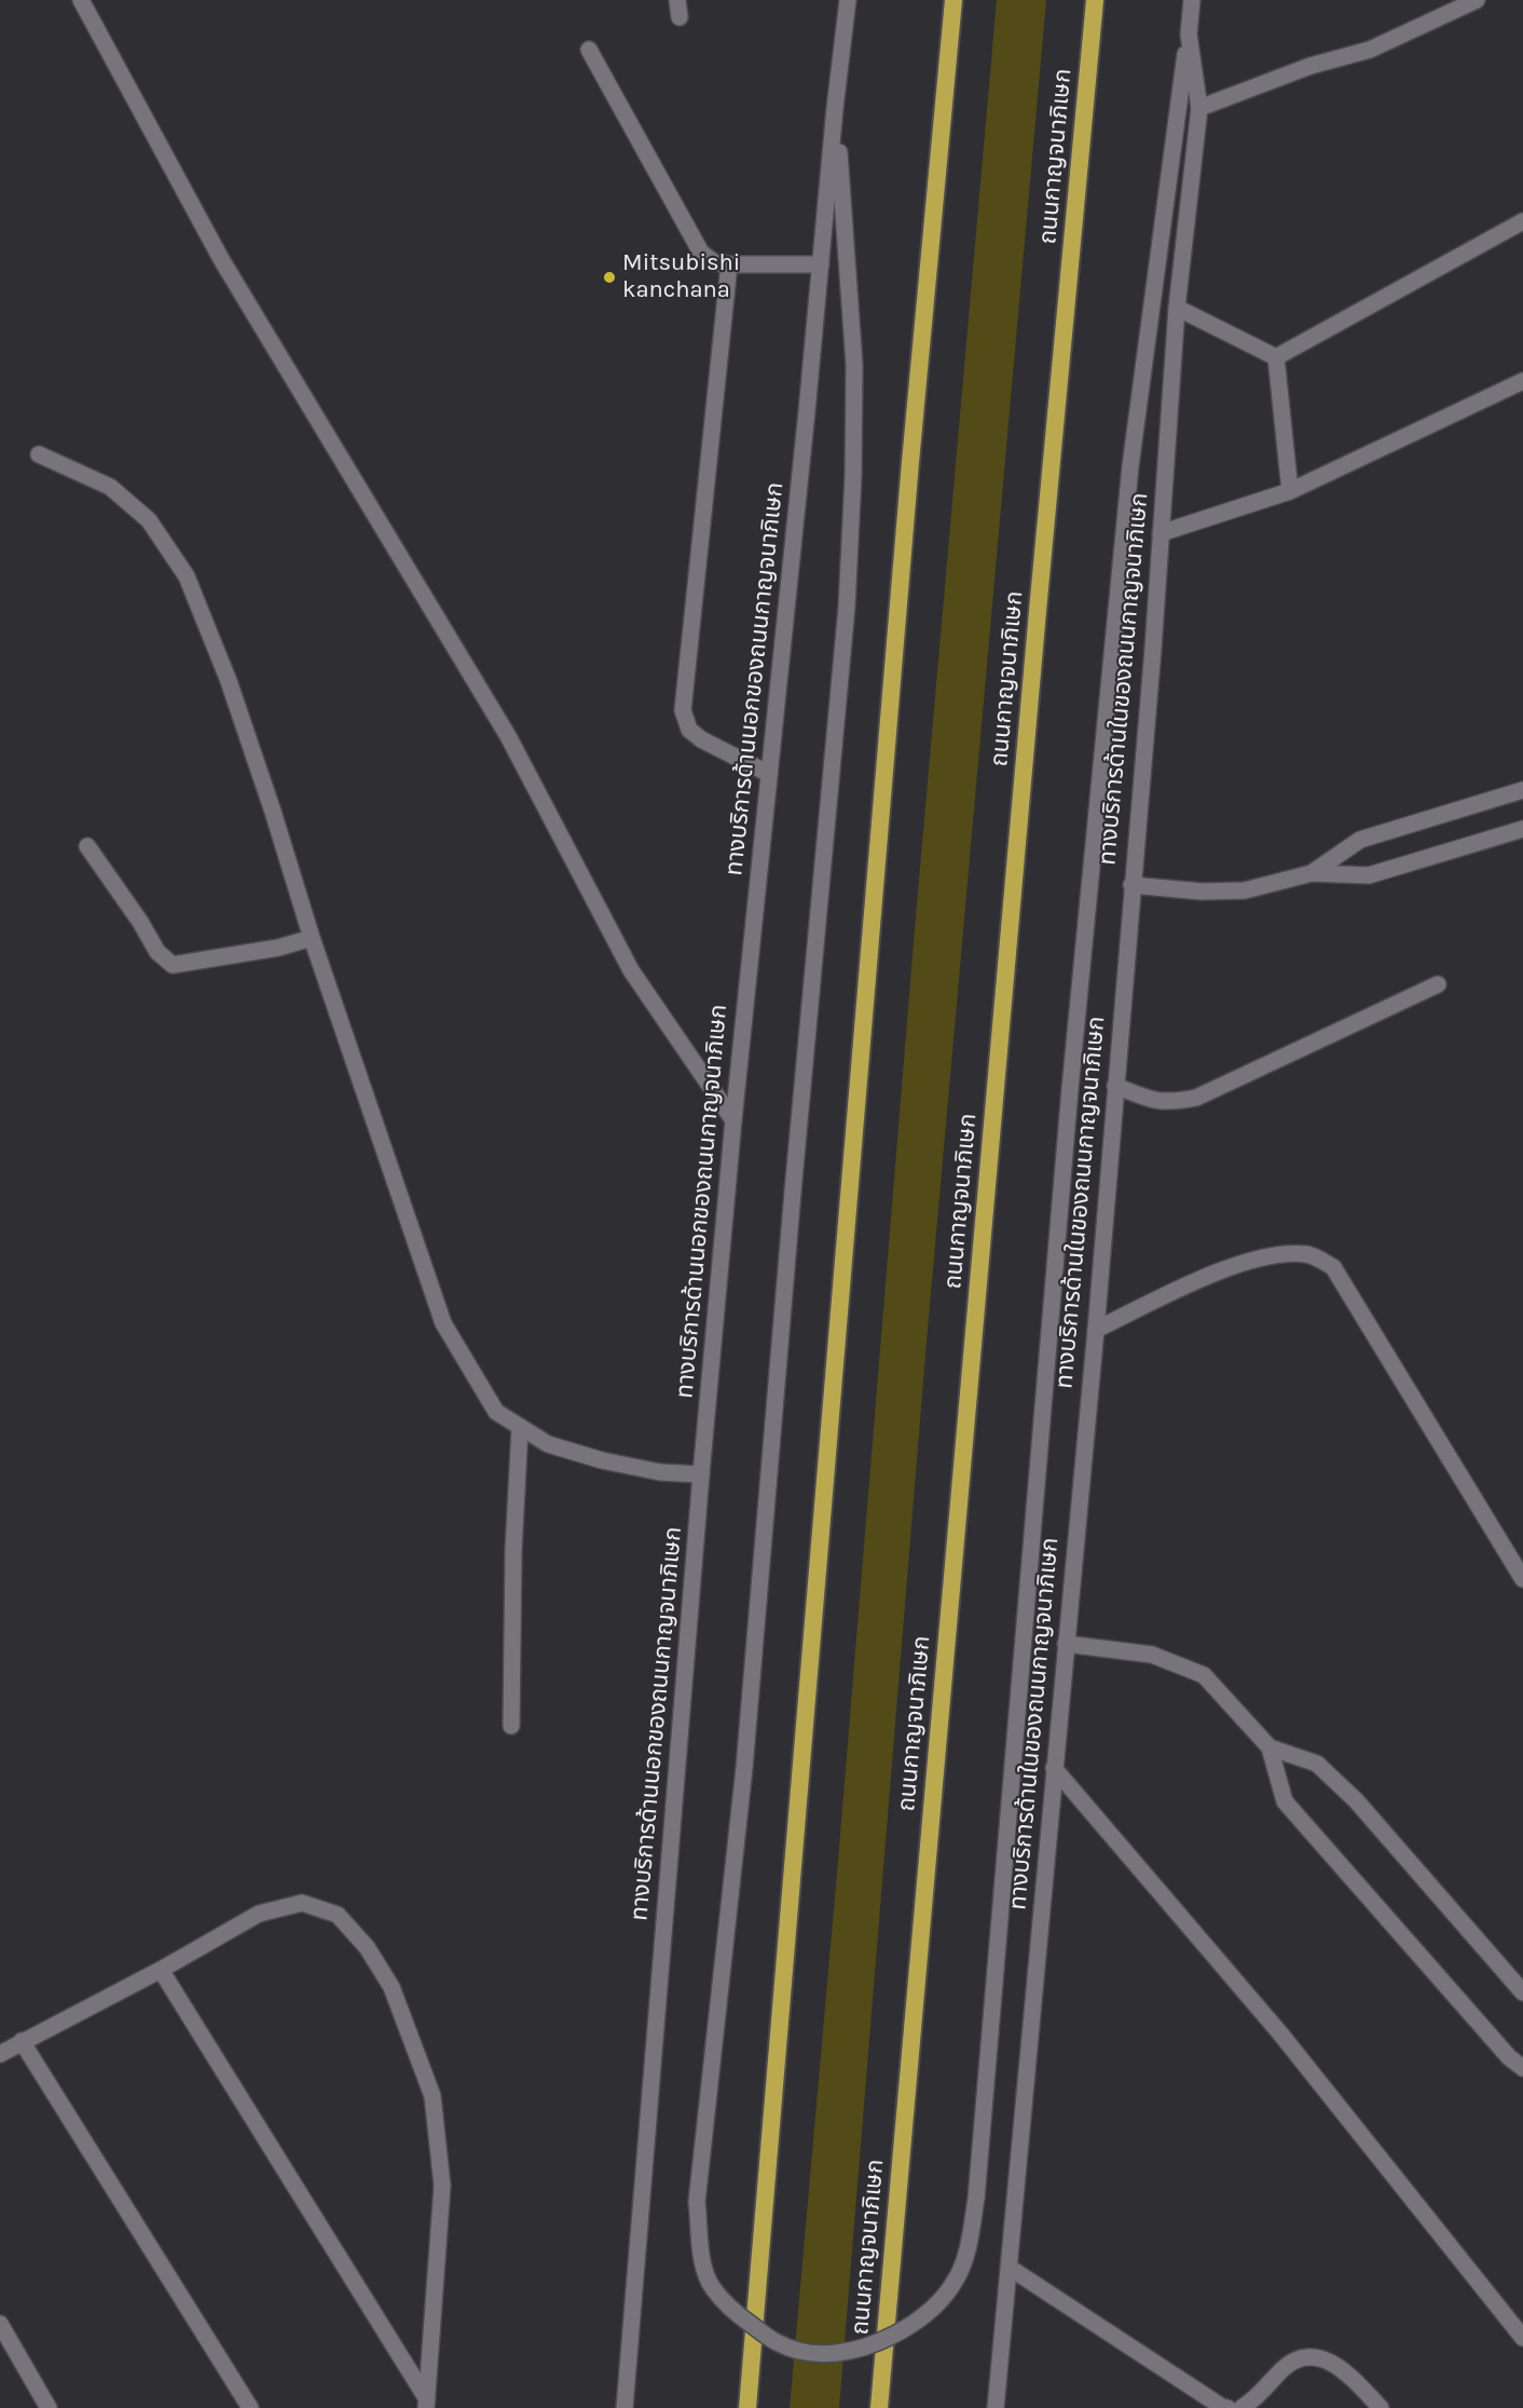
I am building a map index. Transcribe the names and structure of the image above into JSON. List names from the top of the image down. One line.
{"streets":{"highway":["ถนนกาญจนาภิเษก"],"main road":["ทางบริการด้านนอกของถนนกาญจนาภิเษก","ทางบริการด้านในของถนนกาญจนาภิเษก"]},"places":["Mitsubishi kanchana"]}
